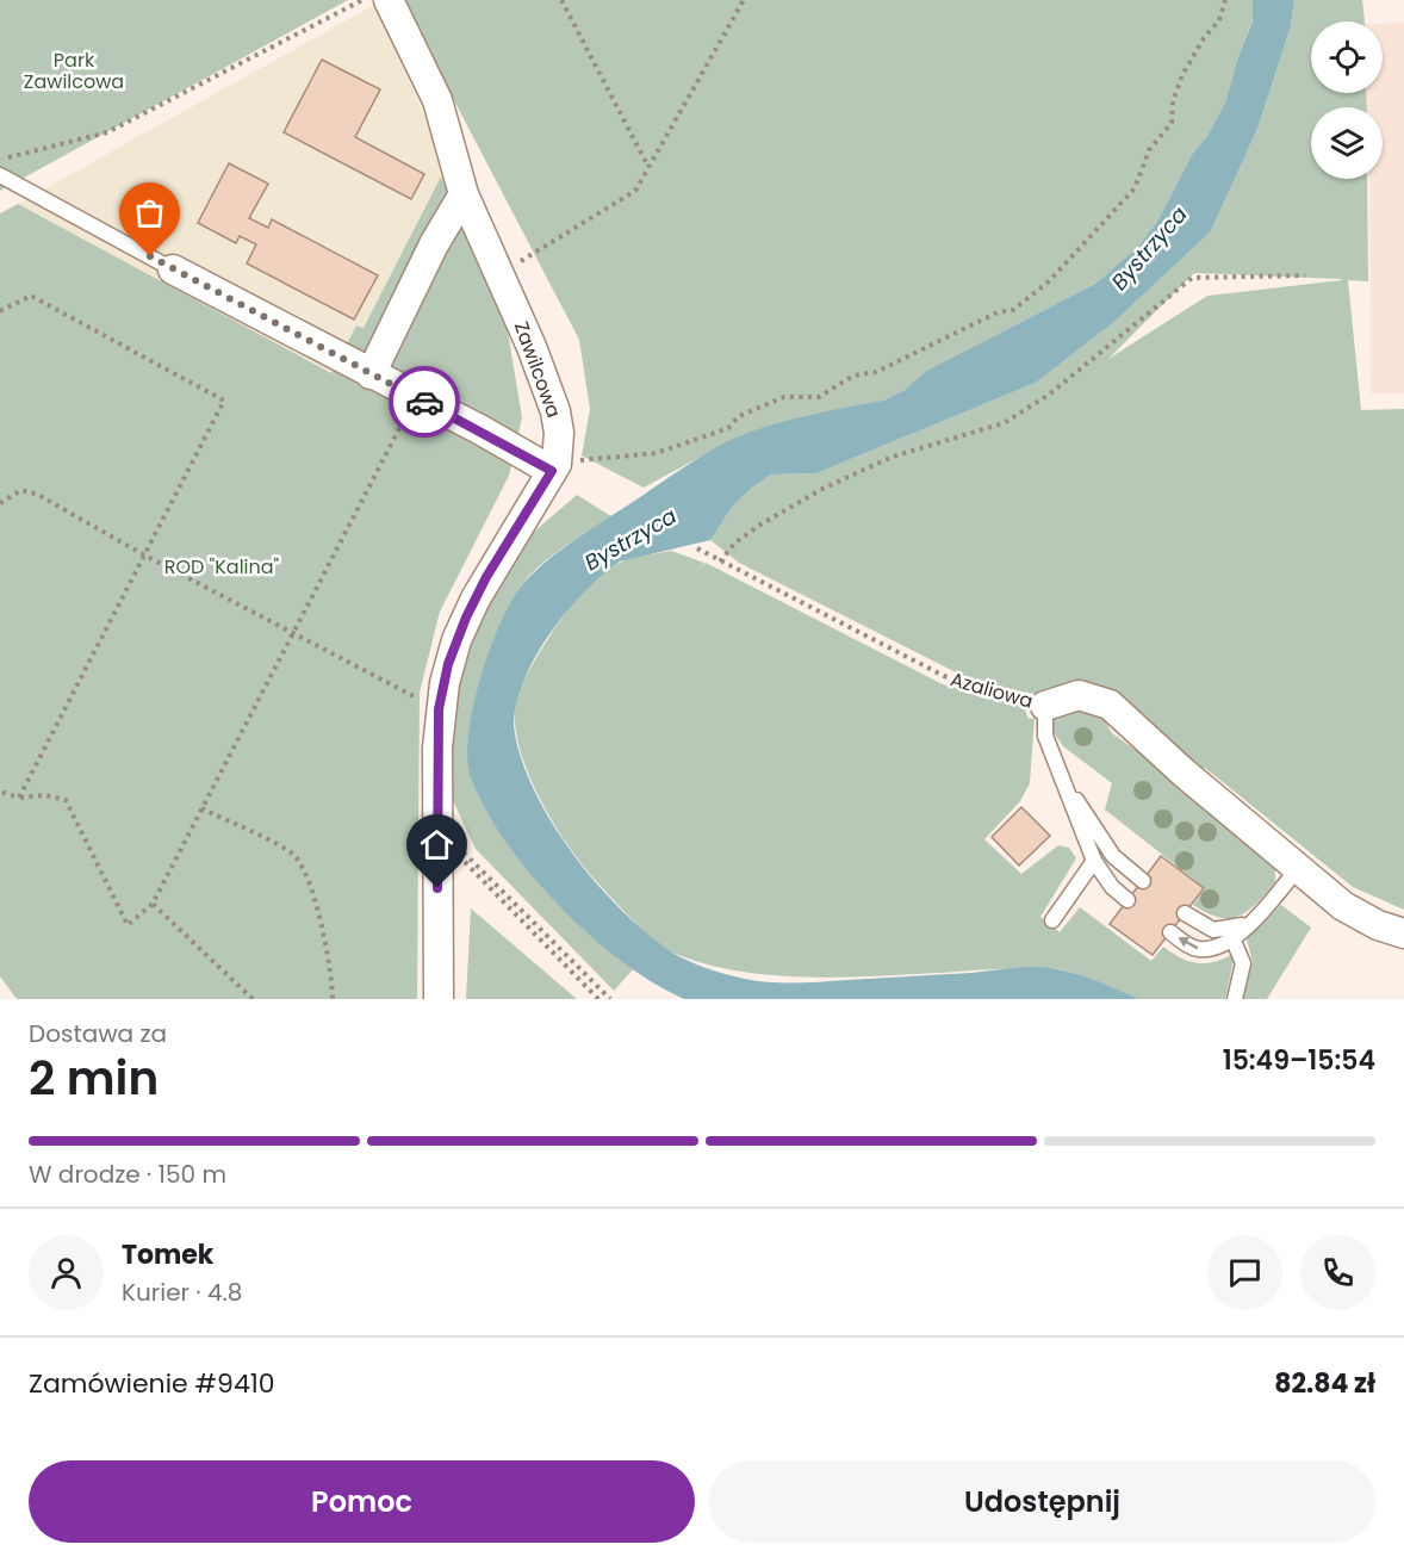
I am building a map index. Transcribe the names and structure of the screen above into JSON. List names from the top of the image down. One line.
{"streets":{"street":["Zawilcowa","Azaliowa"]},"water":["Bystrzyca"],"parks":["Park Zawilcowa","ROD \"Kalina\""],"page":{"heading":["2 min","Dostawa za","15:49–15:54"],"panel":["Tomek","Kurier · 4.8","Zamówienie #9410","82.84 zł"],"bar":"W drodze · 150 m","buttons":["Pomoc","Udostępnij"]}}
